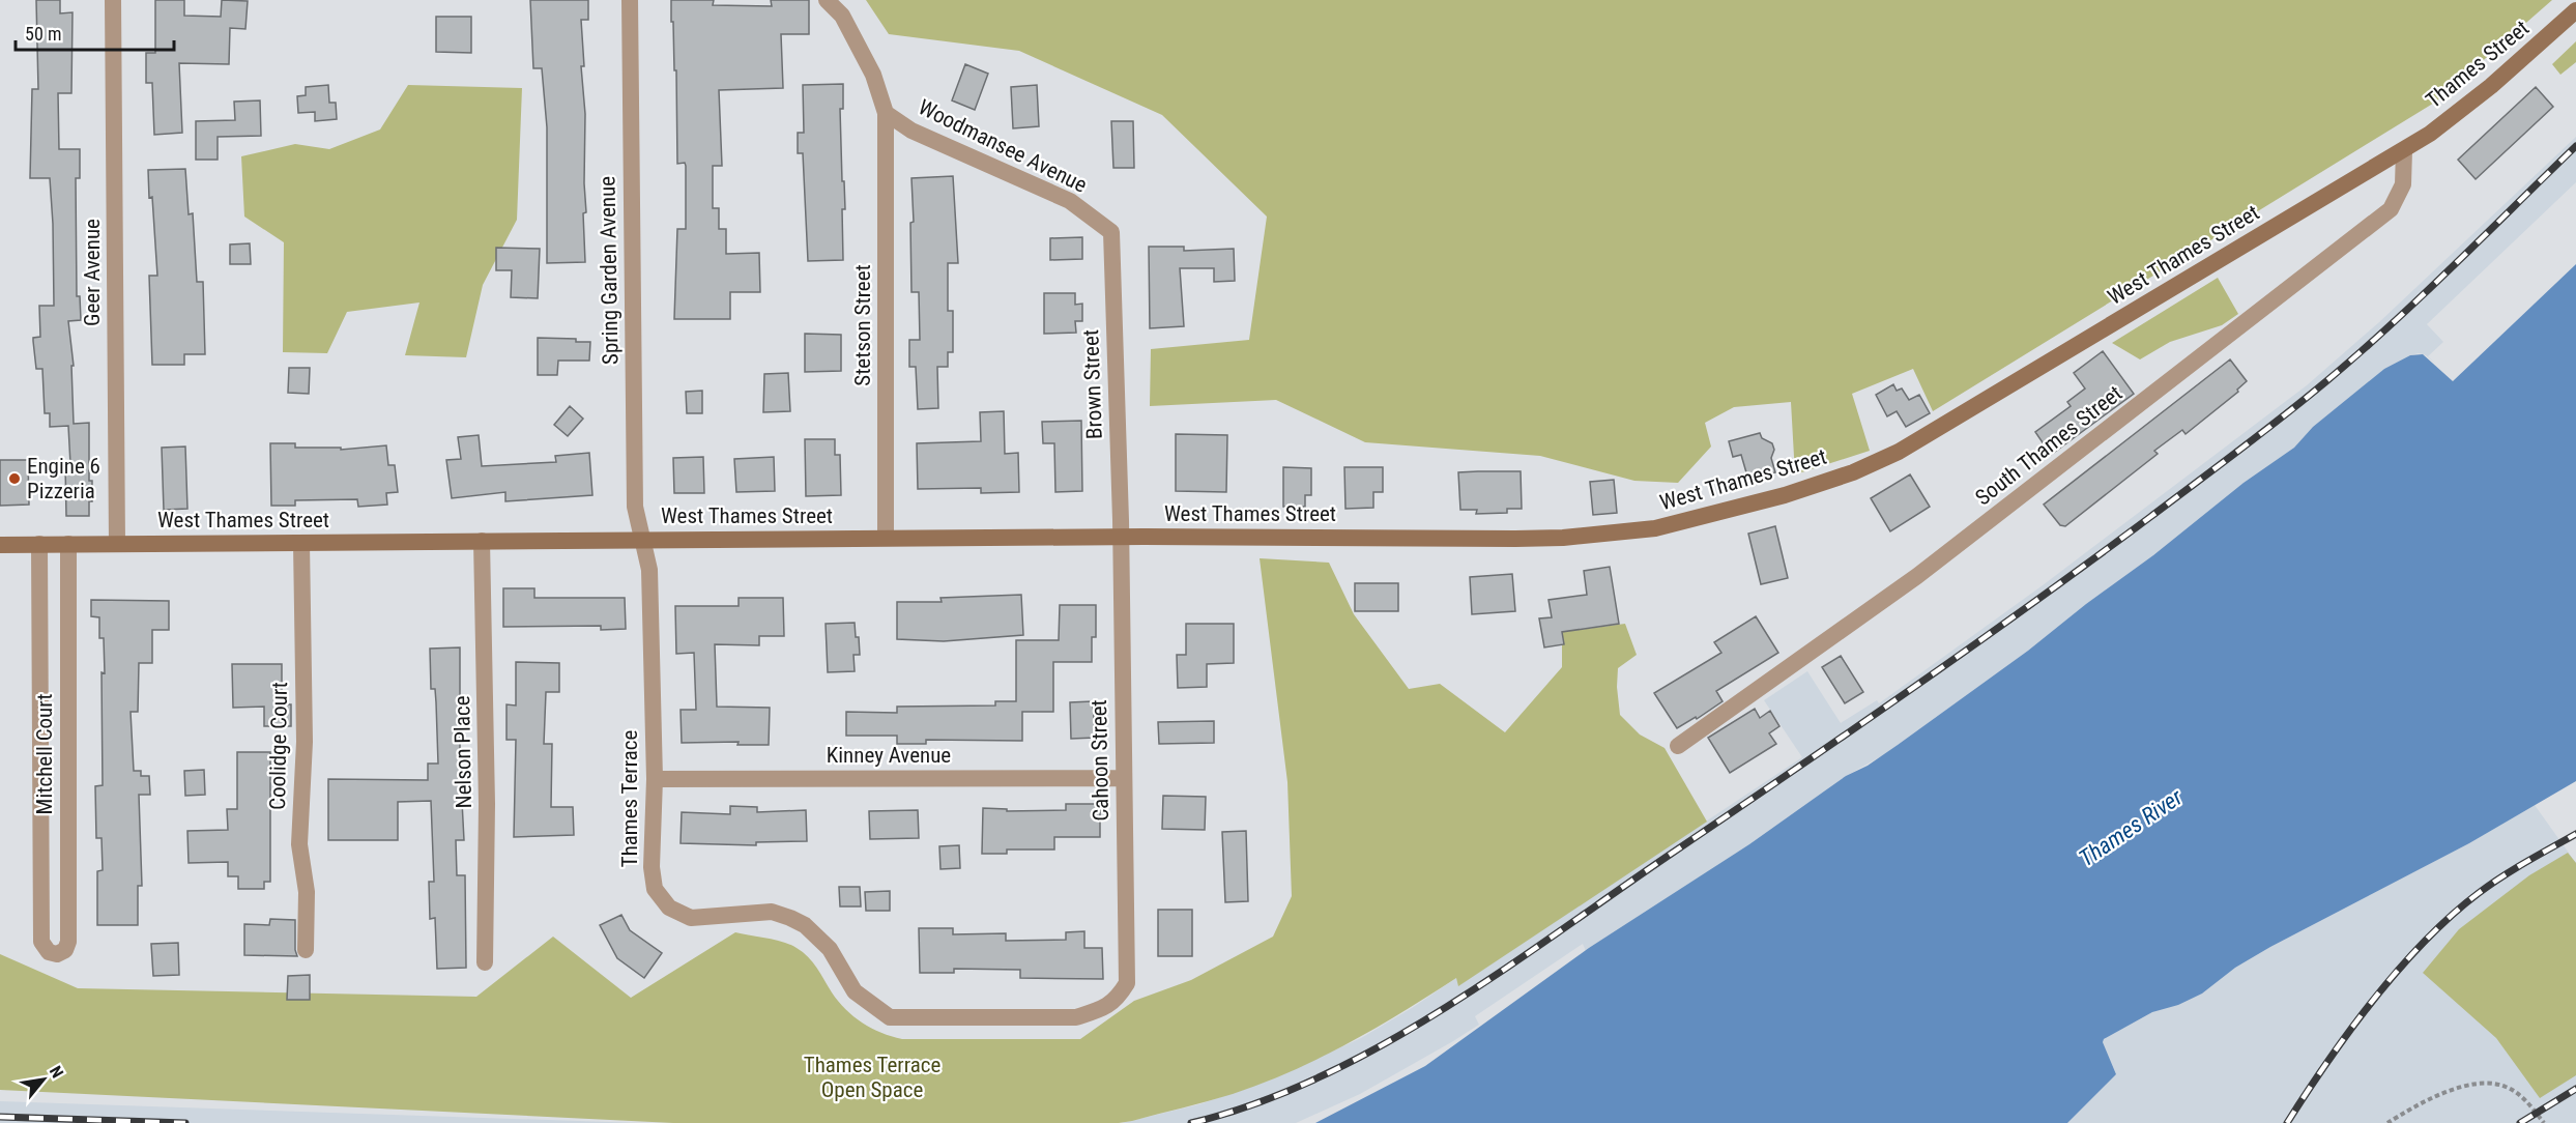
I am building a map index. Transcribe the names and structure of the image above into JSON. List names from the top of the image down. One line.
{"streets":{"main road":["Thames Street","West Thames Street"],"street":["Woodmansee Avenue","Spring Garden Avenue","Geer Avenue","Stetson Street","Brown Street","South Thames Street","Coolidge Court","Nelson Place","Mitchell Court","Kinney Avenue","Cahoon Street","Thames Terrace"]},"crossings":[["Thames Street","West Thames Street"],["Thames Street","South Thames Street"],["Woodmansee Avenue","Stetson Street"],["Woodmansee Avenue","Brown Street"],["West Thames Street","Spring Garden Avenue"],["West Thames Street","Geer Avenue"],["West Thames Street","Stetson Street"],["West Thames Street","Brown Street"],["West Thames Street","South Thames Street"],["West Thames Street","Coolidge Court"],["West Thames Street","Nelson Place"],["West Thames Street","Mitchell Court"],["West Thames Street","Cahoon Street"],["West Thames Street","Thames Terrace"],["Spring Garden Avenue","Thames Terrace"],["Brown Street","Cahoon Street"],["Kinney Avenue","Cahoon Street"],["Kinney Avenue","Thames Terrace"],["Cahoon Street","Thames Terrace"]],"water":["Thames River"],"parks":["Thames Terrace Open Space"],"places":["Engine 6 Pizzeria"],"scale_bar":"50 m","north":"top right"}
